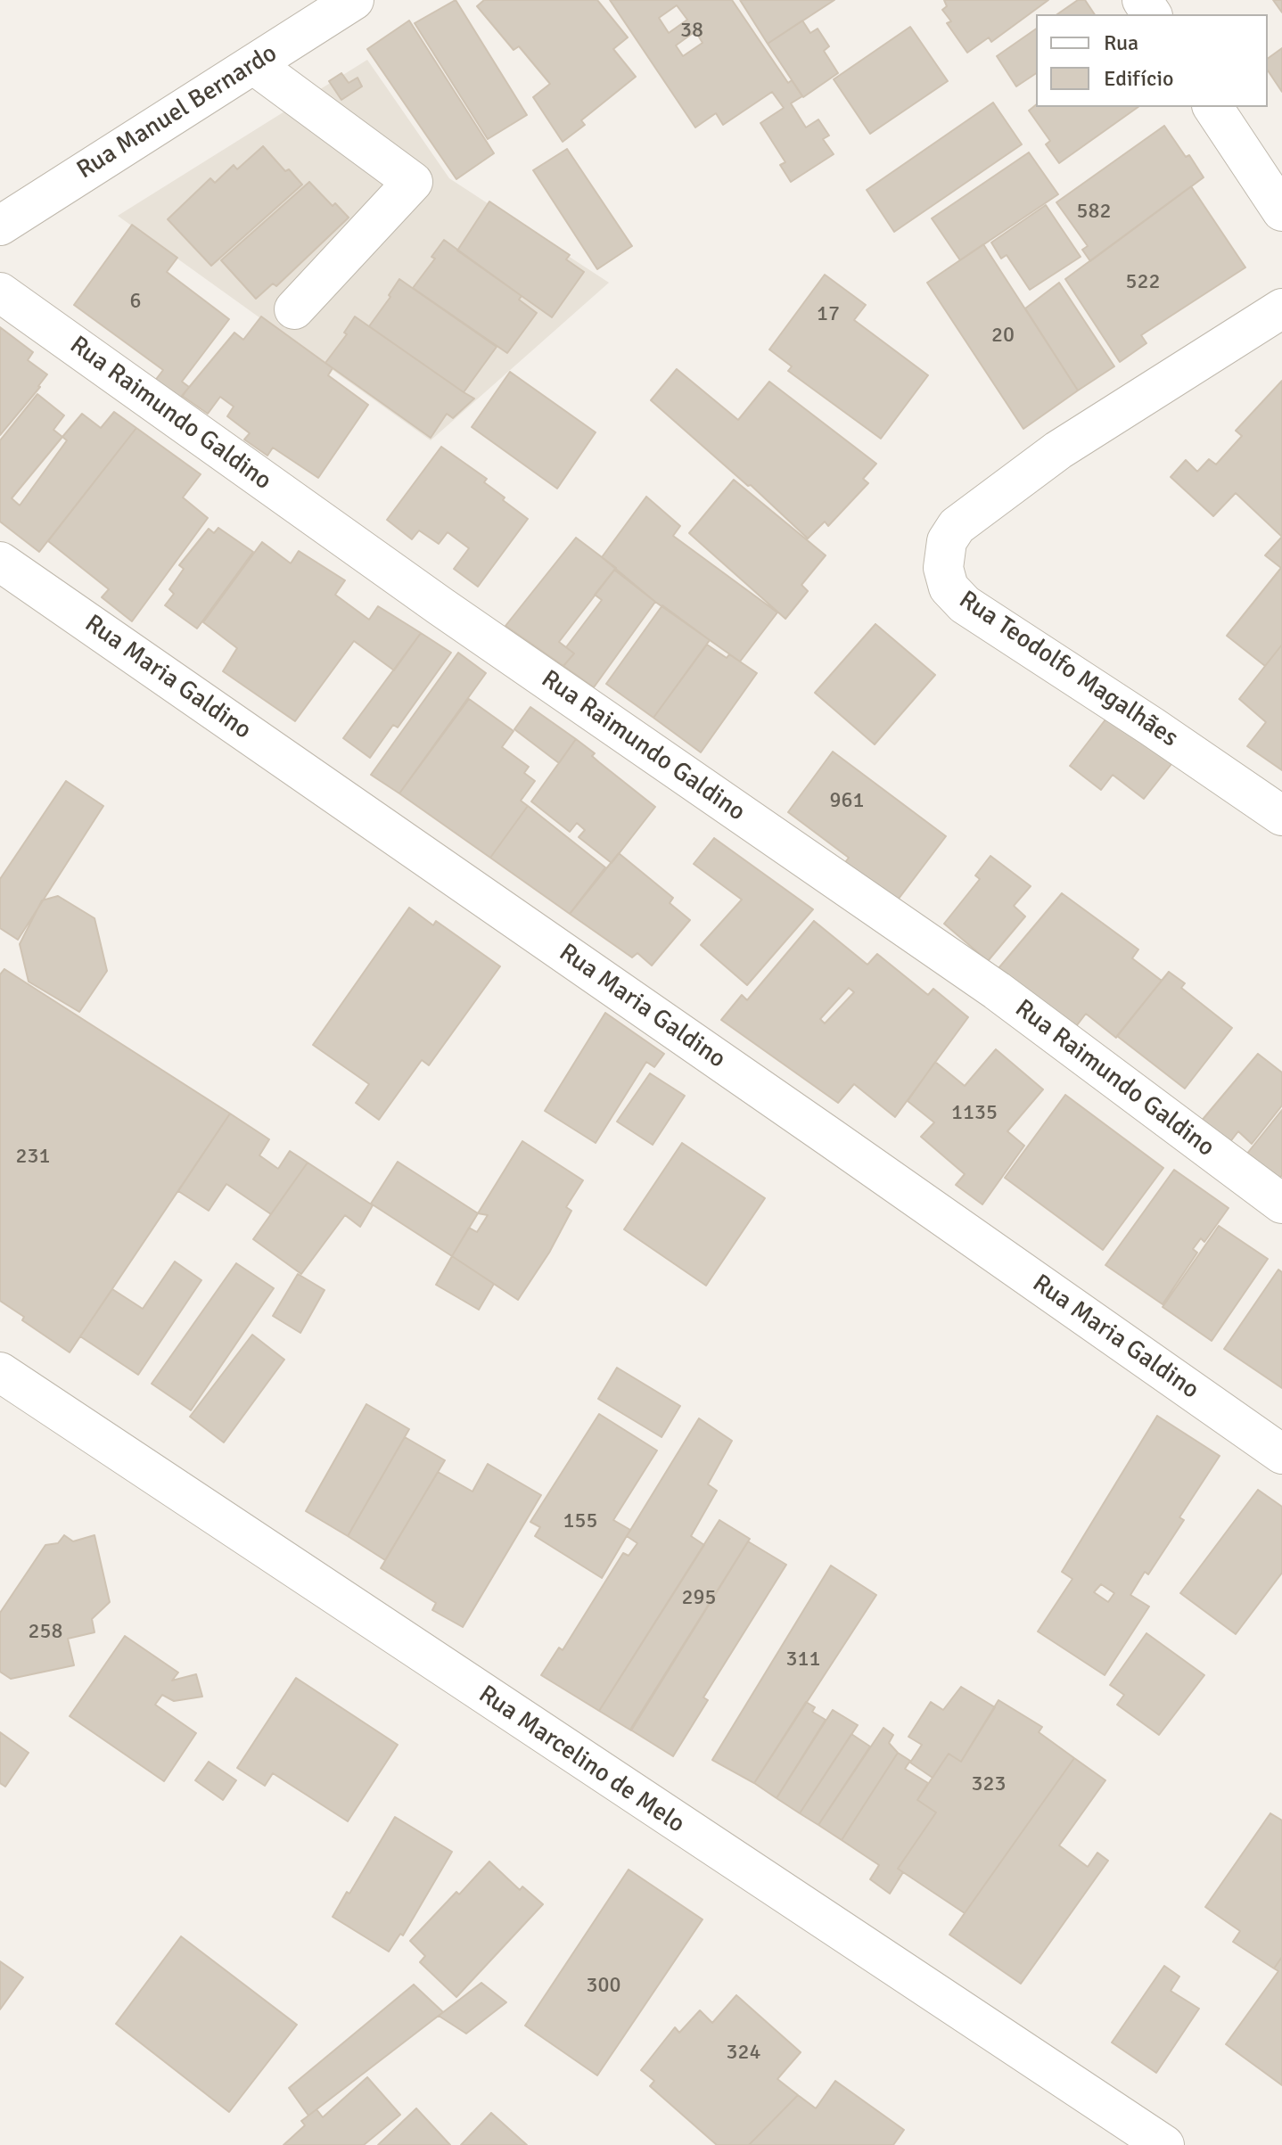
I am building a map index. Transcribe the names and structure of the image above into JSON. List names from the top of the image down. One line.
{"streets":{"street":["Rua Manuel Bernardo","Rua Raimundo Galdino","Rua Teodolfo Magalhães","Rua Maria Galdino","Rua Marcelino de Melo"]},"house_numbers":["38","582","522","6","17","20","961","1135","231","155","295","258","311","323","300","324"],"legend":["Rua","Edifício"]}
